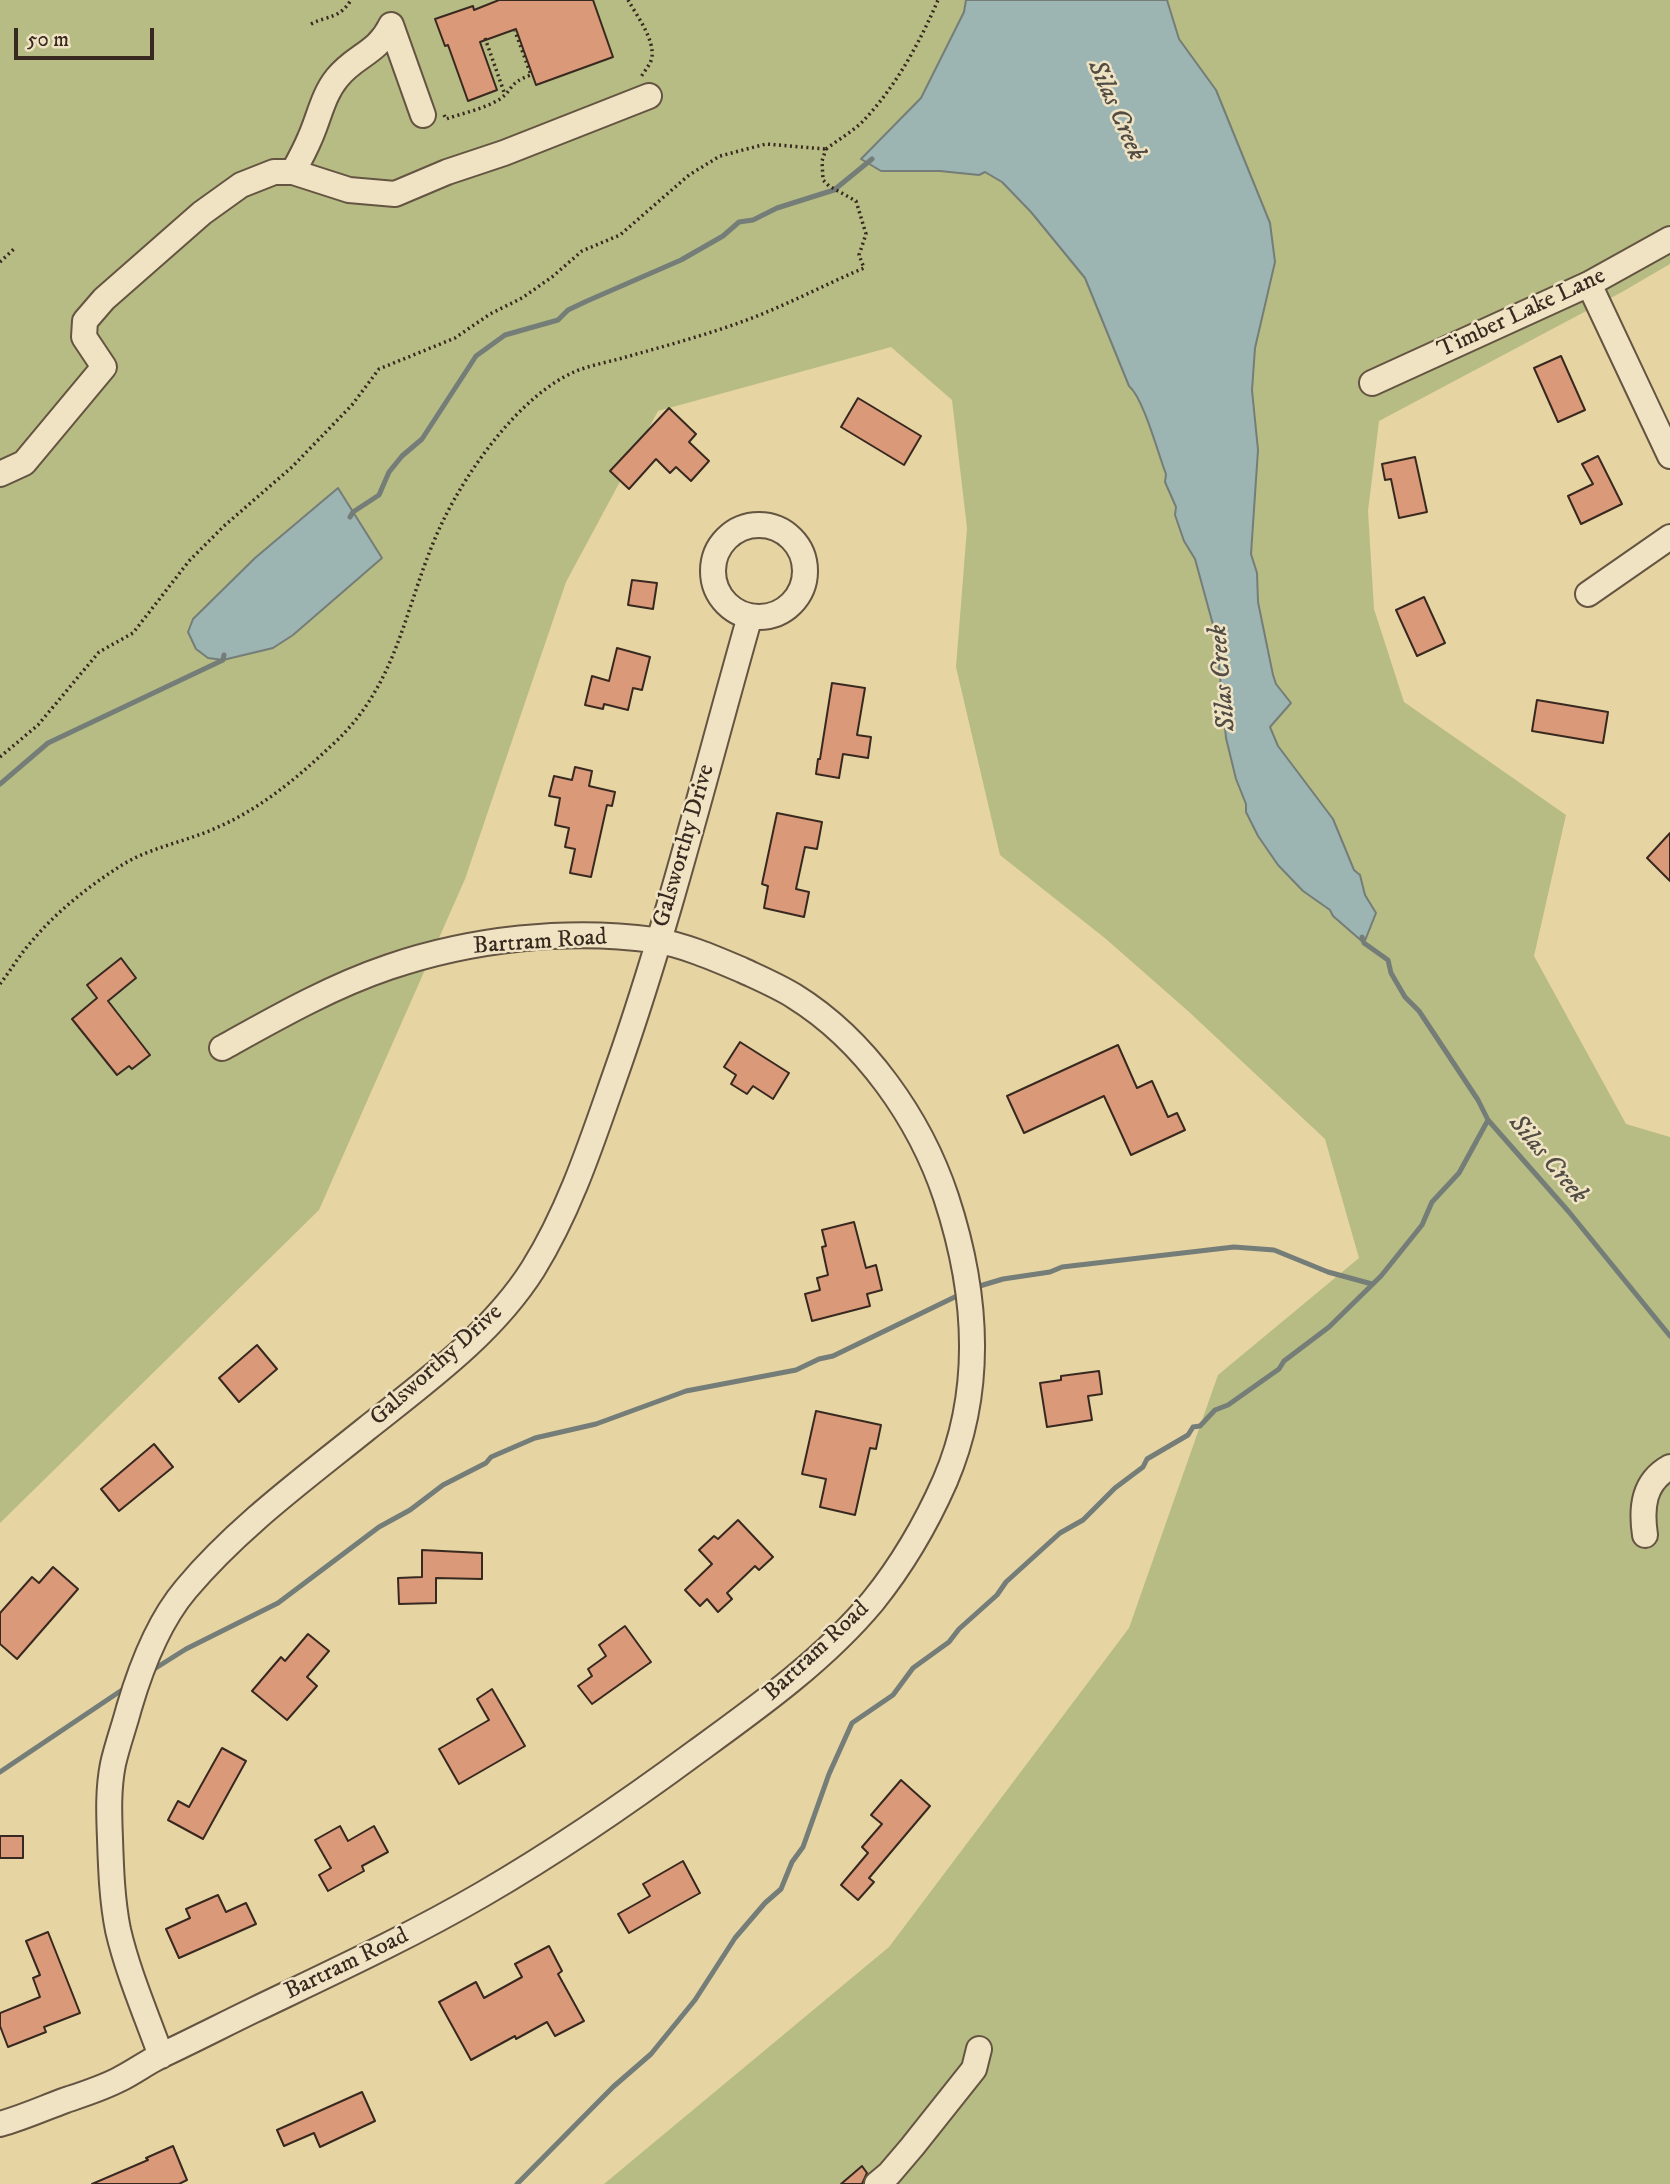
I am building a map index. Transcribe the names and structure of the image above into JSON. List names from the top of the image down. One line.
{"streets":{"street":["Timber Lake Lane","Galsworthy Drive","Bartram Road"]},"crossings":[["Galsworthy Drive","Bartram Road"]],"water":["Silas Creek"],"scale_bar":"50 m"}
